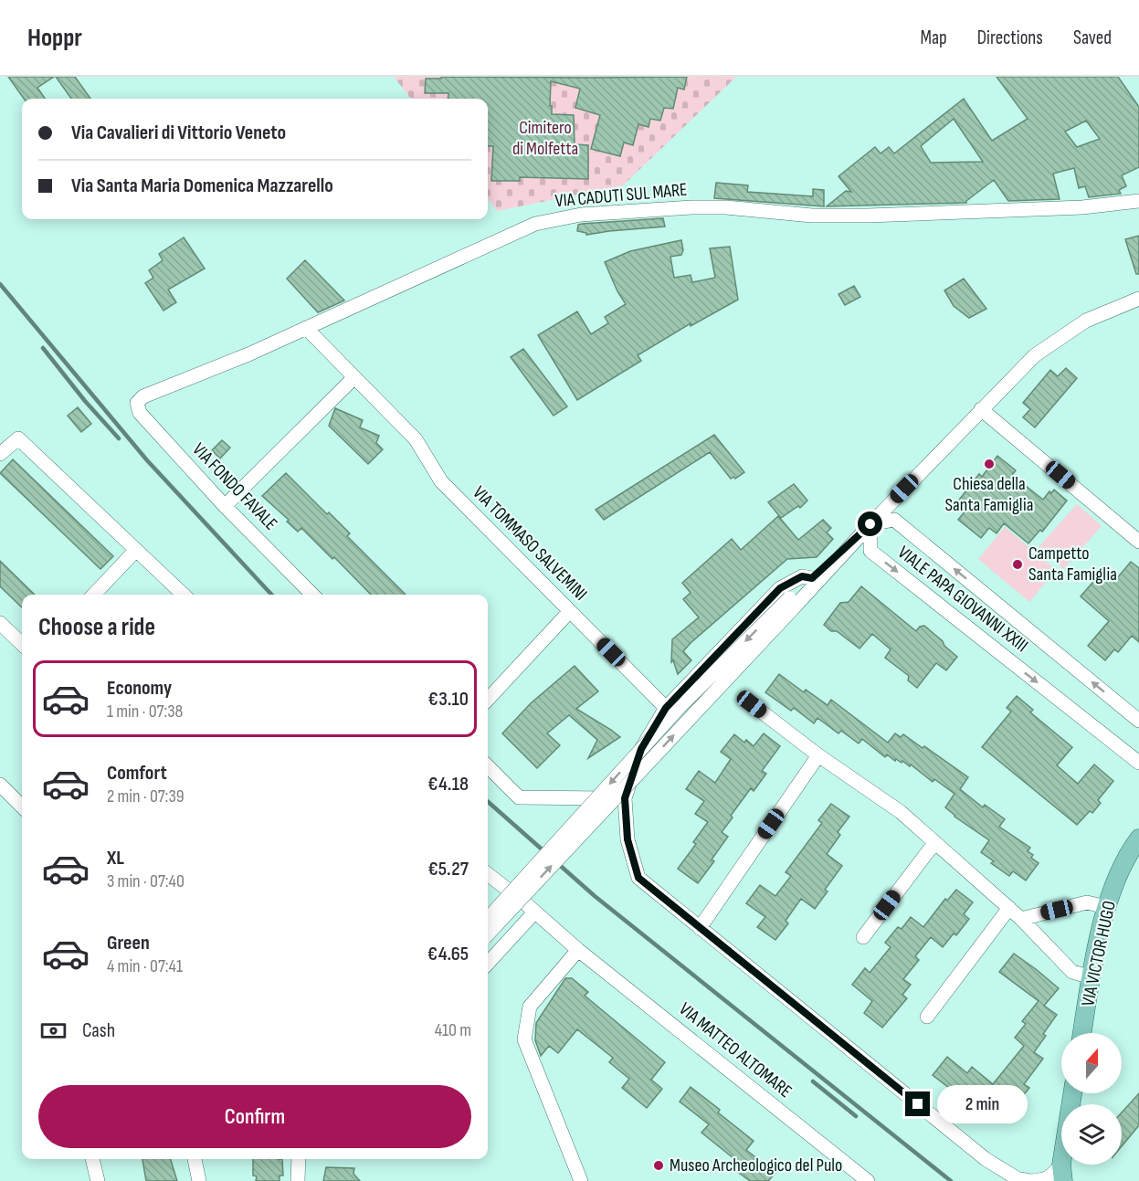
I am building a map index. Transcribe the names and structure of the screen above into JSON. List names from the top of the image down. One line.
{"streets":{"main road":["VIA VICTOR HUGO"],"street":["VIA CADUTI SUL MARE","VIA FONDO FAVALE","VIA TOMMASO SALVEMINI","VIALE PAPA GIOVANNI XXIII","VIA MATTEO ALTOMARE"]},"crossings":[["VIA CADUTI SUL MARE","VIA FONDO FAVALE"],["VIA CADUTI SUL MARE","VIA TOMMASO SALVEMINI"]],"parks":["Cimitero di Molfetta"],"places":["Chiesa della Santa Famiglia","Campetto Santa Famiglia","Museo Archeologico del Pulo"],"north":"top","page":{"header":"Hoppr","nav":["Map","Directions","Saved"],"banner":["Via Cavalieri di Vittorio Veneto","Via Santa Maria Domenica Mazzarello"],"heading":"Choose a ride","list":[{"name":"Economy","note":"1 min · 07:38","value":"€3.10"},{"name":"Comfort","note":"2 min · 07:39","value":"€4.18"},{"name":"XL","note":"3 min · 07:40","value":"€5.27"},{"name":"Green","note":"4 min · 07:41","value":"€4.65"}],"pay":["Cash","410 m"],"buttons":"Confirm","bubble":"2 min"}}
